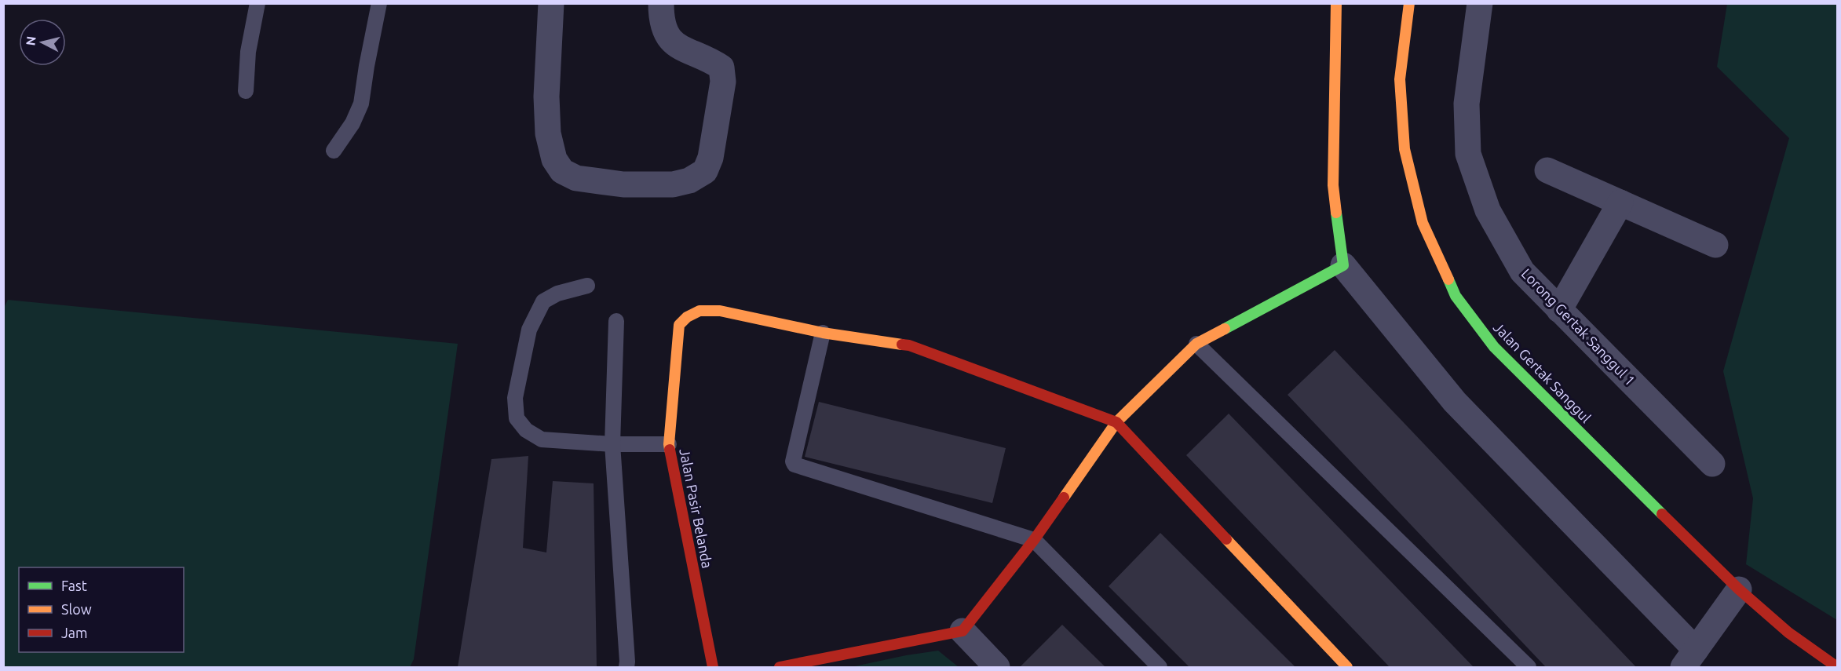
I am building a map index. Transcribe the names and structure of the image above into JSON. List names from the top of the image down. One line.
{"streets":{"street":["Lorong Gertak Sanggul 1","Jalan Gertak Sanggul","Jalan Pasir Belanda"]},"legend":["Fast","Slow","Jam"],"north":"left"}
